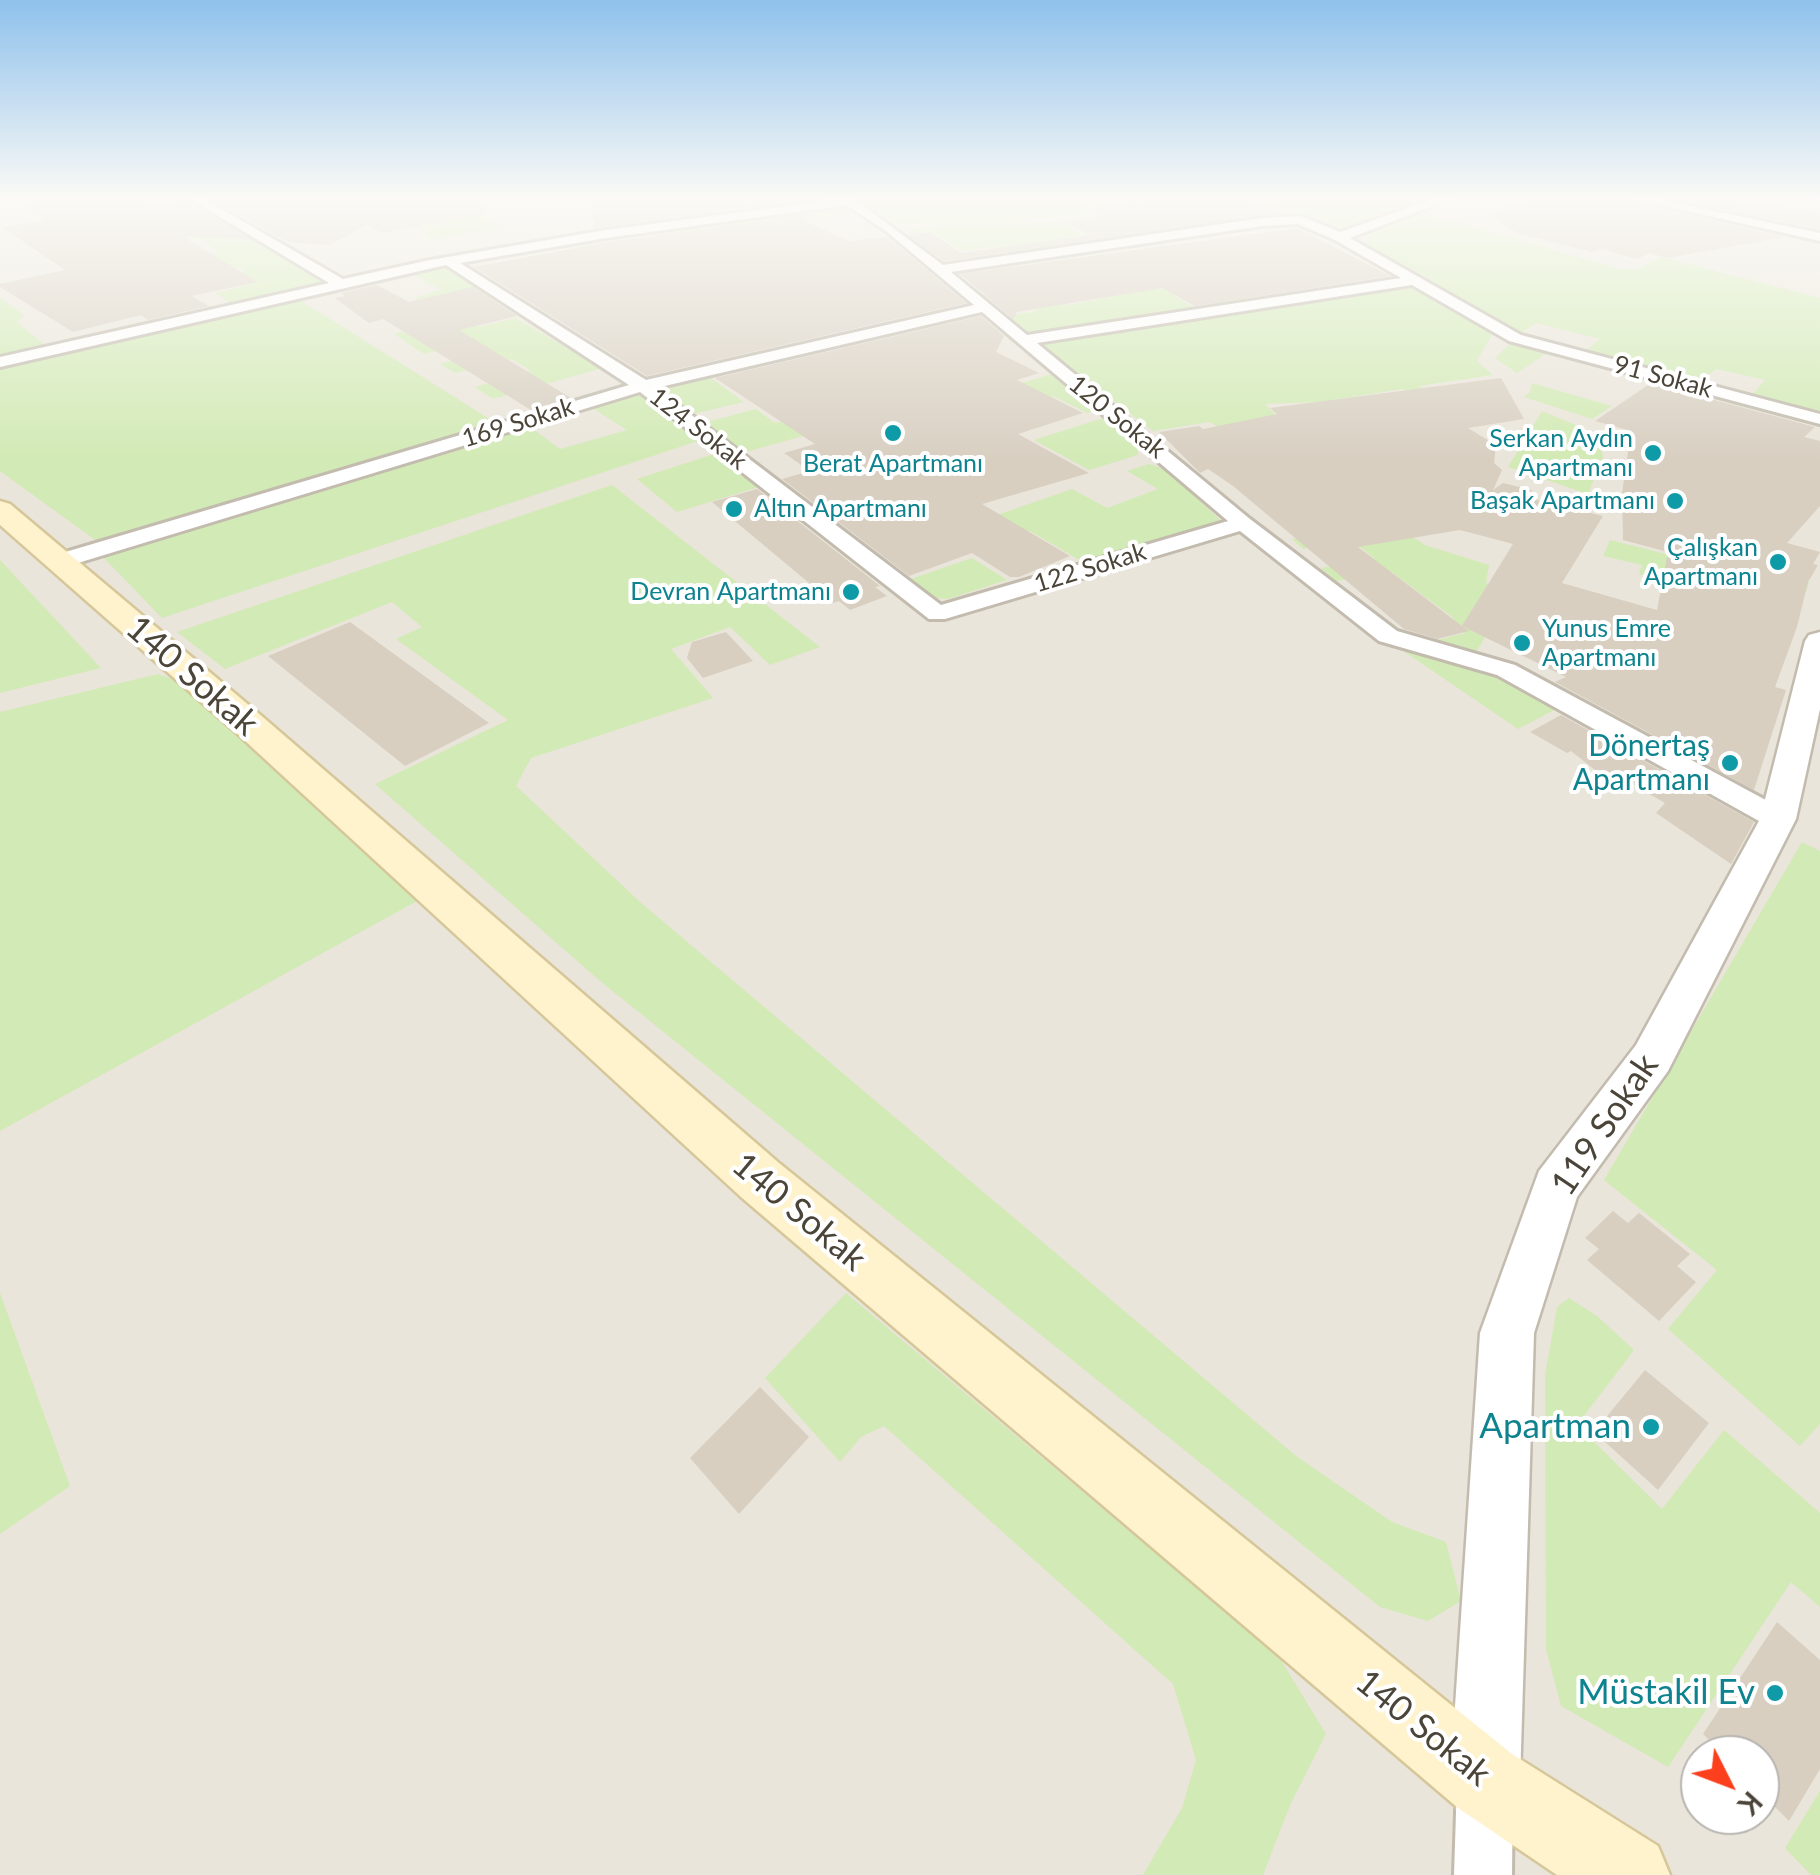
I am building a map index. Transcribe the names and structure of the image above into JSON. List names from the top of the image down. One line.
{"streets":{"main road":["140 Sokak"],"street":["91 Sokak","120 Sokak","169 Sokak","124 Sokak","122 Sokak","119 Sokak"]},"crossings":[["120 Sokak","169 Sokak"],["120 Sokak","122 Sokak"],["120 Sokak","119 Sokak"],["169 Sokak","124 Sokak"],["169 Sokak","140 Sokak"],["124 Sokak","122 Sokak"],["140 Sokak","119 Sokak"]],"places":["Berat Apartmanı","Serkan Aydın Apartmanı","Başak Apartmanı","Altın Apartmanı","Çalışkan Apartmanı","Devran Apartmanı","Yunus Emre Apartmanı","Dönertaş Apartmanı","Apartman","Müstakil Ev"],"north":"bottom right"}
